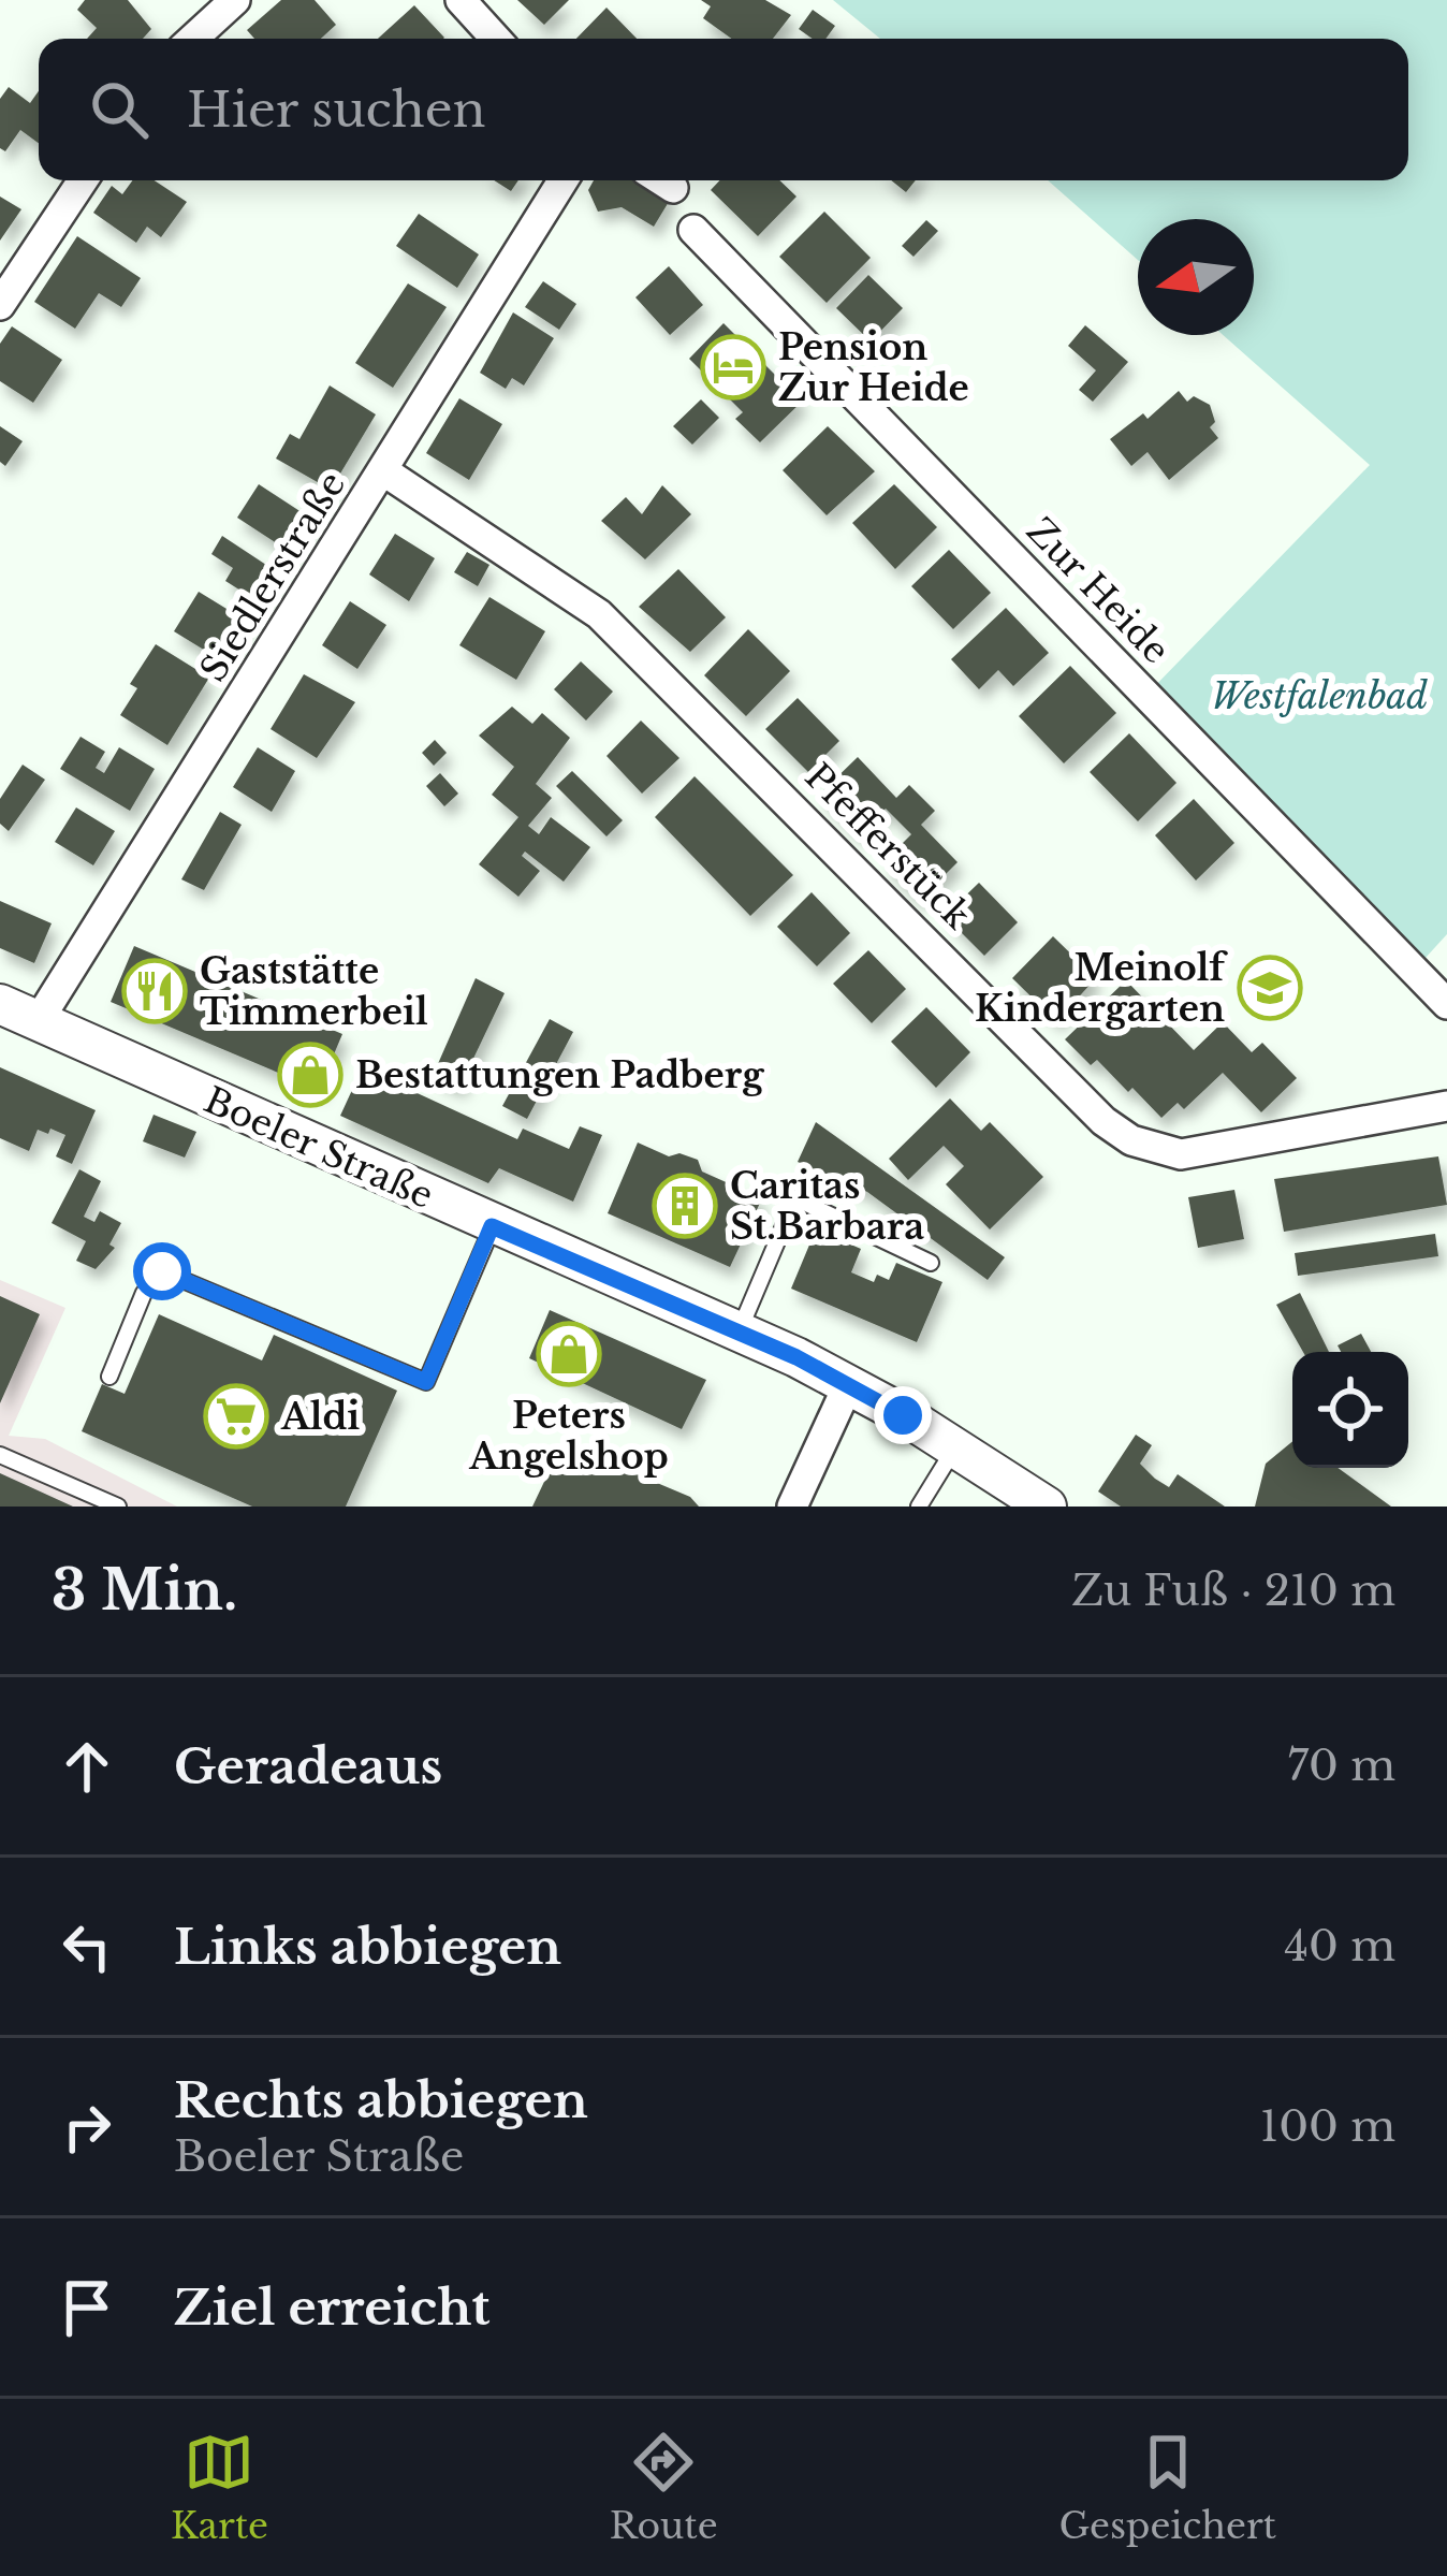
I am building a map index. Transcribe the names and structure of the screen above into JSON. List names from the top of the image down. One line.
{"streets":{"street":["Siedlerstraße","Zur Heide","Pfefferstück","Boeler Straße"]},"crossings":[["Siedlerstraße","Pfefferstück"],["Siedlerstraße","Boeler Straße"]],"parks":["Westfalenbad"],"places":{"hotel":["Pension Zur Heide"],"school or university":["Meinolf Kindergarten"],"restaurant":["Gaststätte Timmerbeil"],"shop":["Bestattungen Padberg","Peters Angelshop"],"building":["Caritas St.Barbara"],"supermarket":["Aldi"]},"north":"left","page":{"search":"Hier suchen","heading":["3 Min.","Zu Fuß · 210 m"],"list":[["Geradeaus","70 m"],["Links abbiegen","40 m"],["Rechts abbiegen","Boeler Straße","100 m"],"Ziel erreicht"],"nav":["Karte","Route","Gespeichert"]}}
